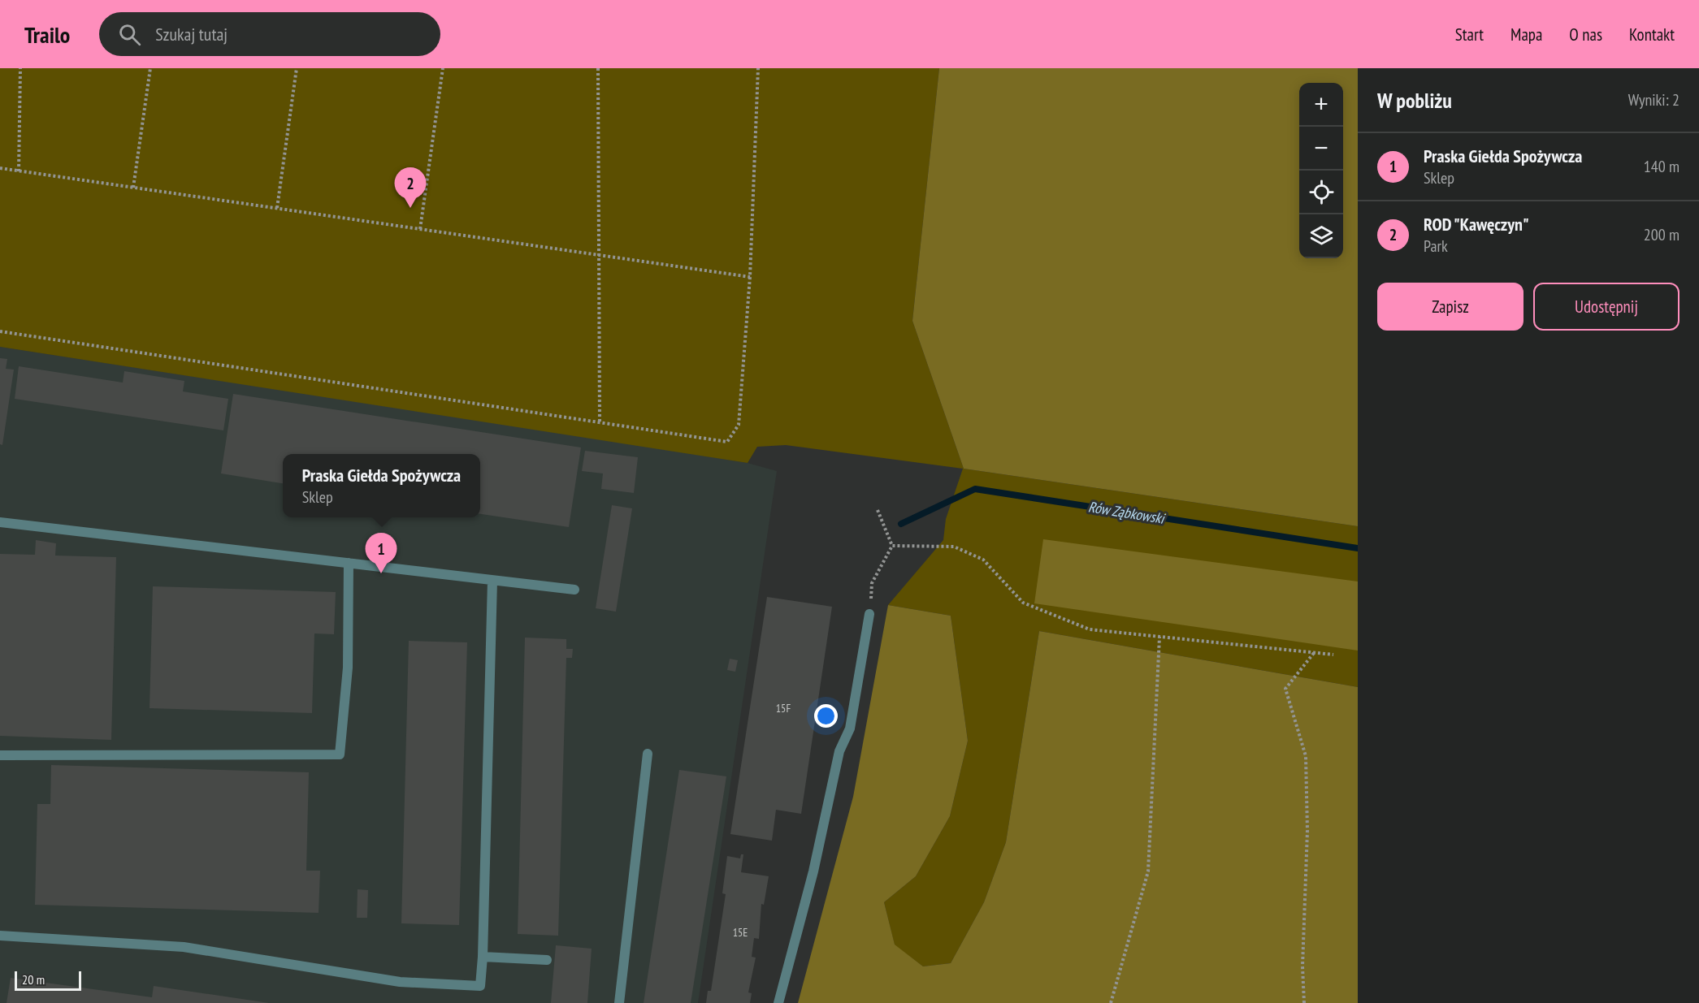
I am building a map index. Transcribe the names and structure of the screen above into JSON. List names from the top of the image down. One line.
{"water":["Rów Ząbkowski"],"house_numbers":["15F","15E"],"scale_bar":"20 m","page":{"header":"Trailo","search":"Szukaj tutaj","nav":["Start","Mapa","O nas","Kontakt"],"heading":["W pobliżu","Wyniki: 2"],"map_buttons":["+","−"],"list":[{"mark":"1","name":"Praska Giełda Spożywcza","note":"Sklep","value":"140 m"},{"mark":"2","name":"ROD \"Kawęczyn\"","note":"Park","value":"200 m"}],"pins":["2","1"],"buttons":["Zapisz","Udostępnij"],"popup":["Praska Giełda Spożywcza","Sklep"],"scale":"20 m"}}
